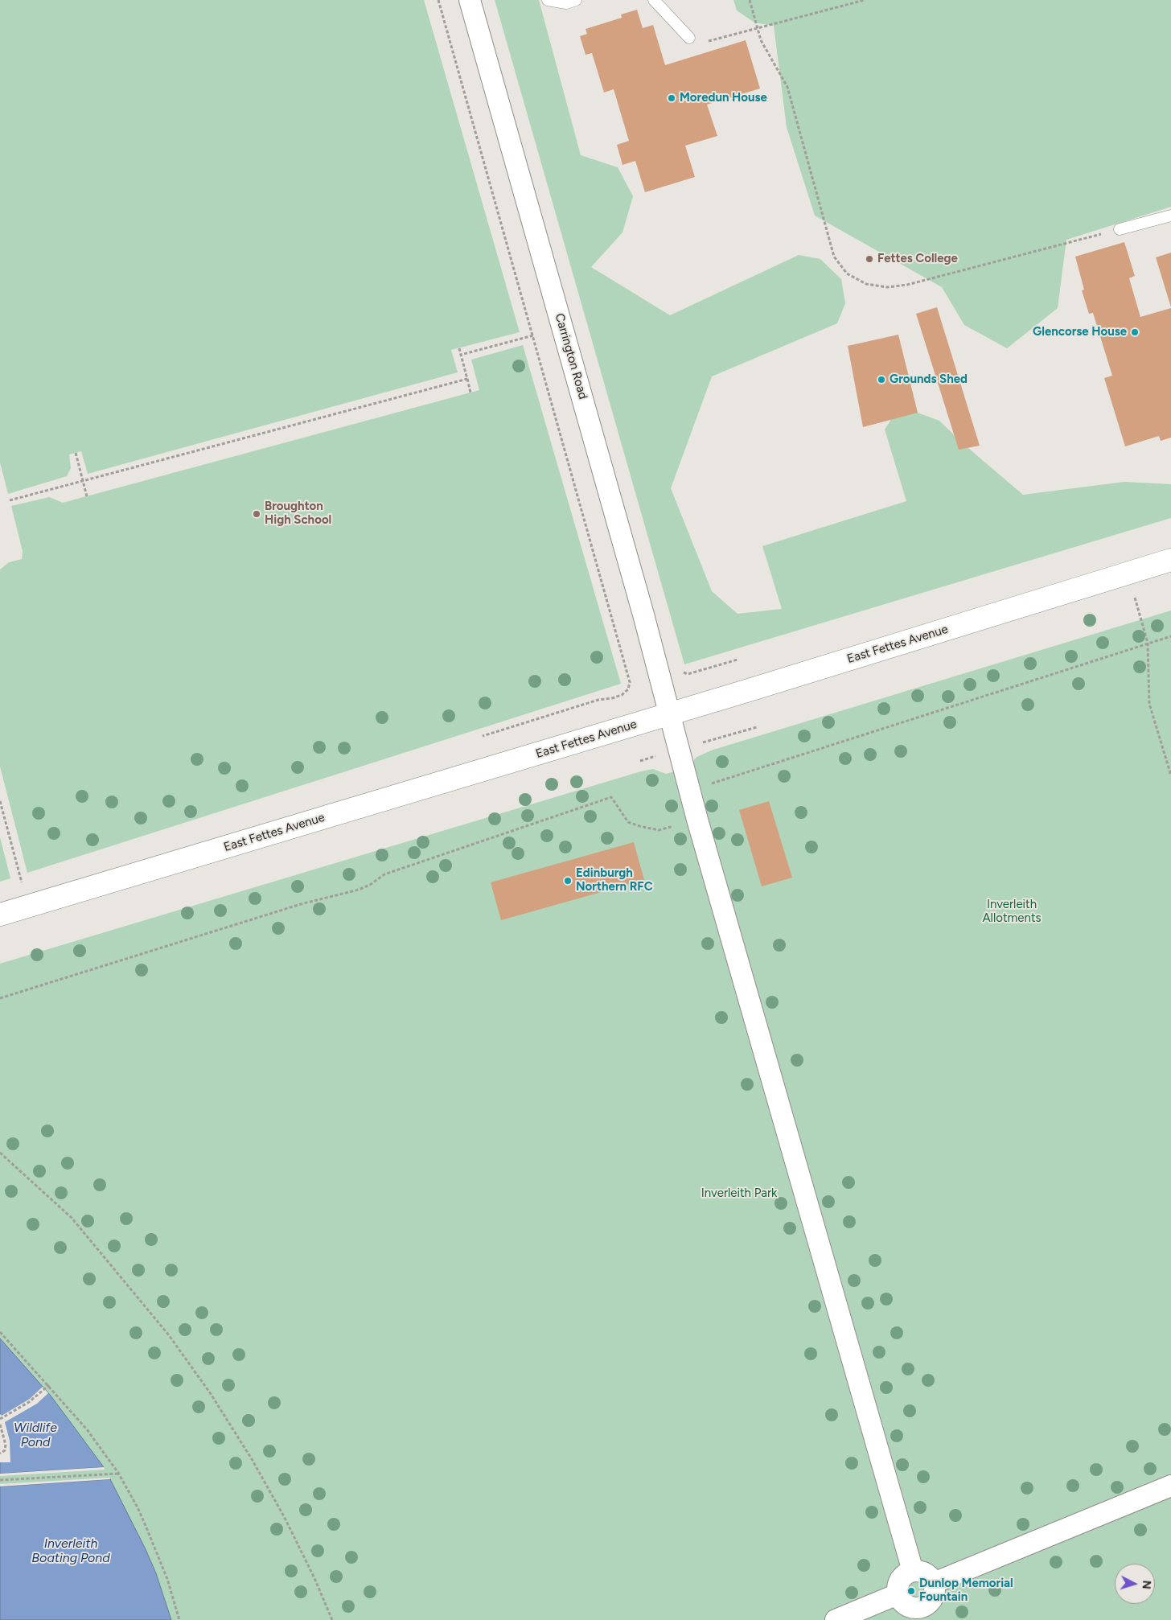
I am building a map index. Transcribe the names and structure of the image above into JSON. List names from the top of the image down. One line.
{"streets":{"street":["Carrington Road","East Fettes Avenue"]},"crossings":[["Carrington Road","East Fettes Avenue"]],"water":["Wildlife Pond","Inverleith Boating Pond"],"parks":["Inverleith Allotments","Inverleith Park"],"places":["Moredun House","Fettes College","Glencorse House","Grounds Shed","Broughton High School","Edinburgh Northern RFC","Dunlop Memorial Fountain"],"north":"right"}
